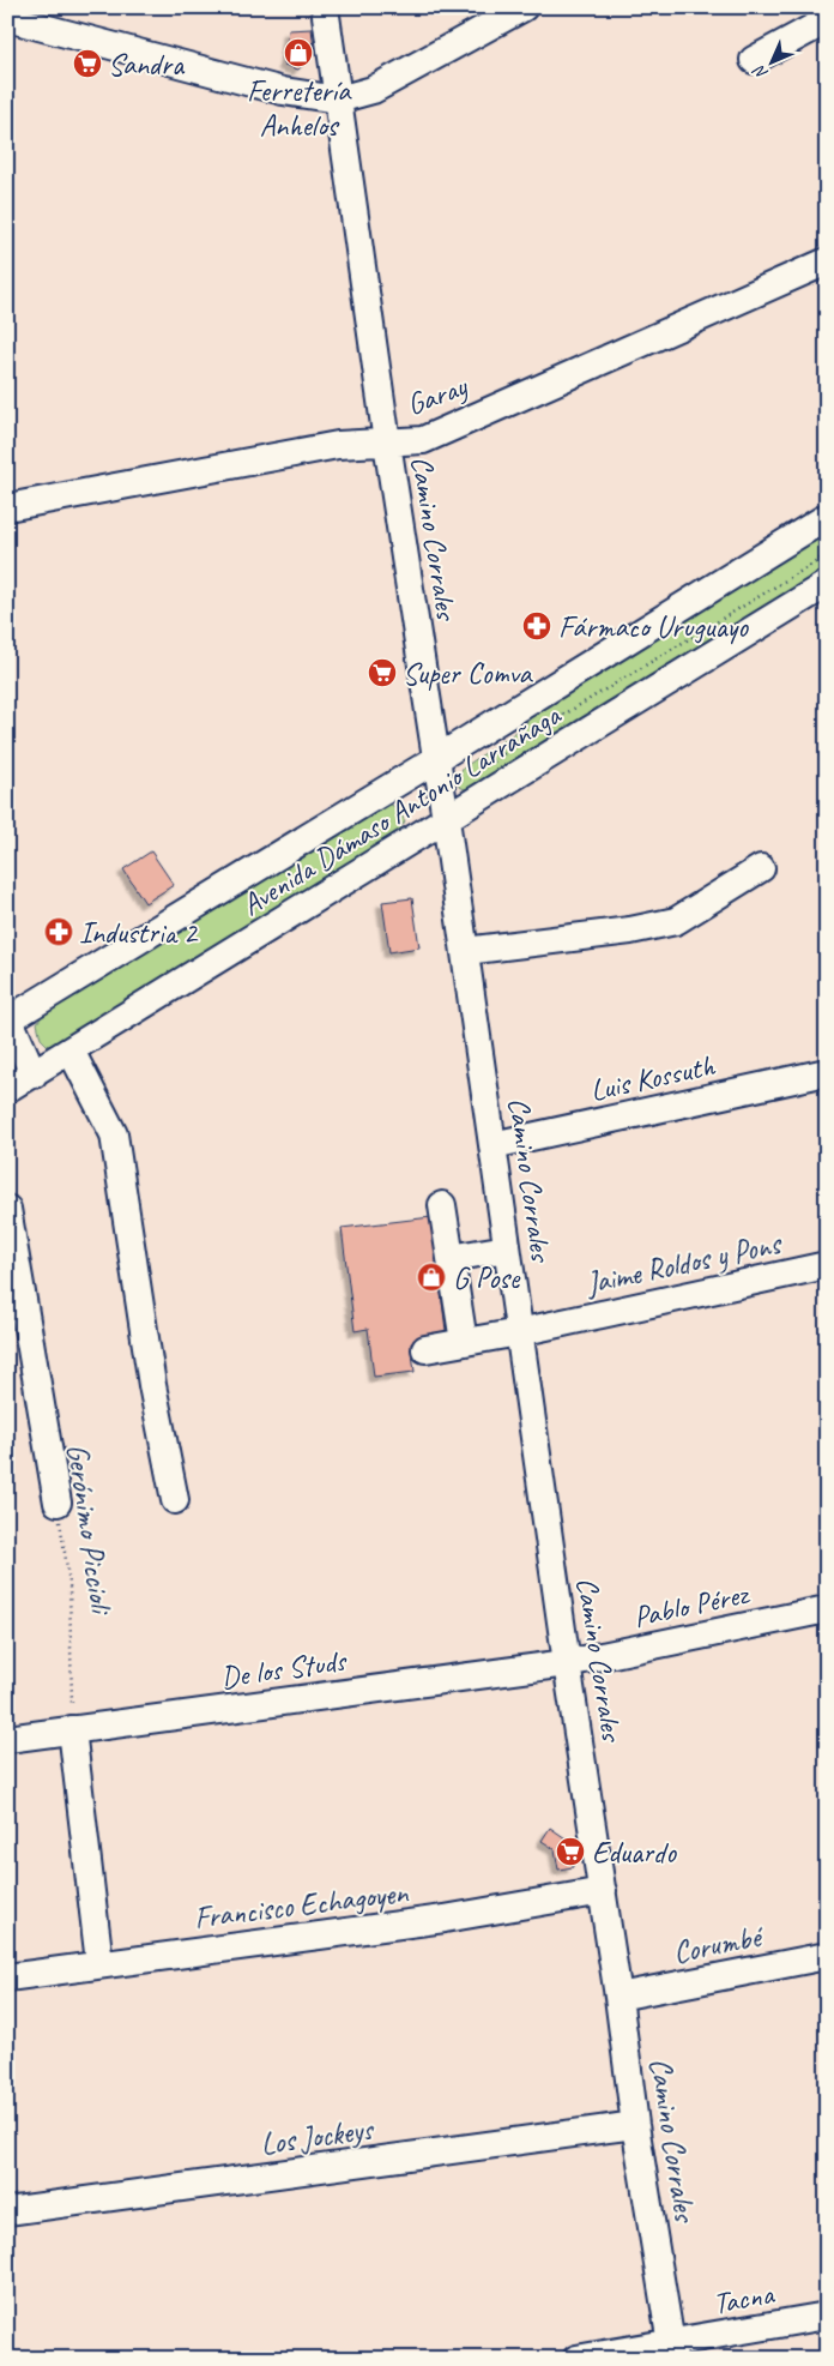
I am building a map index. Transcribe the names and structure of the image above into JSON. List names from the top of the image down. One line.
{"streets":{"street":["Garay","Camino Corrales","Avenida Dámaso Antonio Larrañaga","Luis Kossuth","Jaime Roldos y Pons","Gerónimo Piccioli","Pablo Pérez","De los Studs","Francisco Echagoyen","Corumbé","Los Jockeys","Tacna"]},"crossings":[["Garay","Camino Corrales"],["Camino Corrales","Avenida Dámaso Antonio Larrañaga"],["Camino Corrales","Luis Kossuth"],["Camino Corrales","Jaime Roldos y Pons"],["Camino Corrales","Pablo Pérez"],["Camino Corrales","De los Studs"],["Camino Corrales","Francisco Echagoyen"],["Camino Corrales","Corumbé"],["Camino Corrales","Los Jockeys"],["Camino Corrales","Tacna"],["Gerónimo Piccioli","De los Studs"],["Pablo Pérez","De los Studs"]],"places":{"shop":["Ferretería Anhelos","G Pose"],"supermarket":["Sandra","Super Comva","Eduardo"],"pharmacy":["Fármaco Uruguayo","Industria 2"]},"north":"bottom left"}
